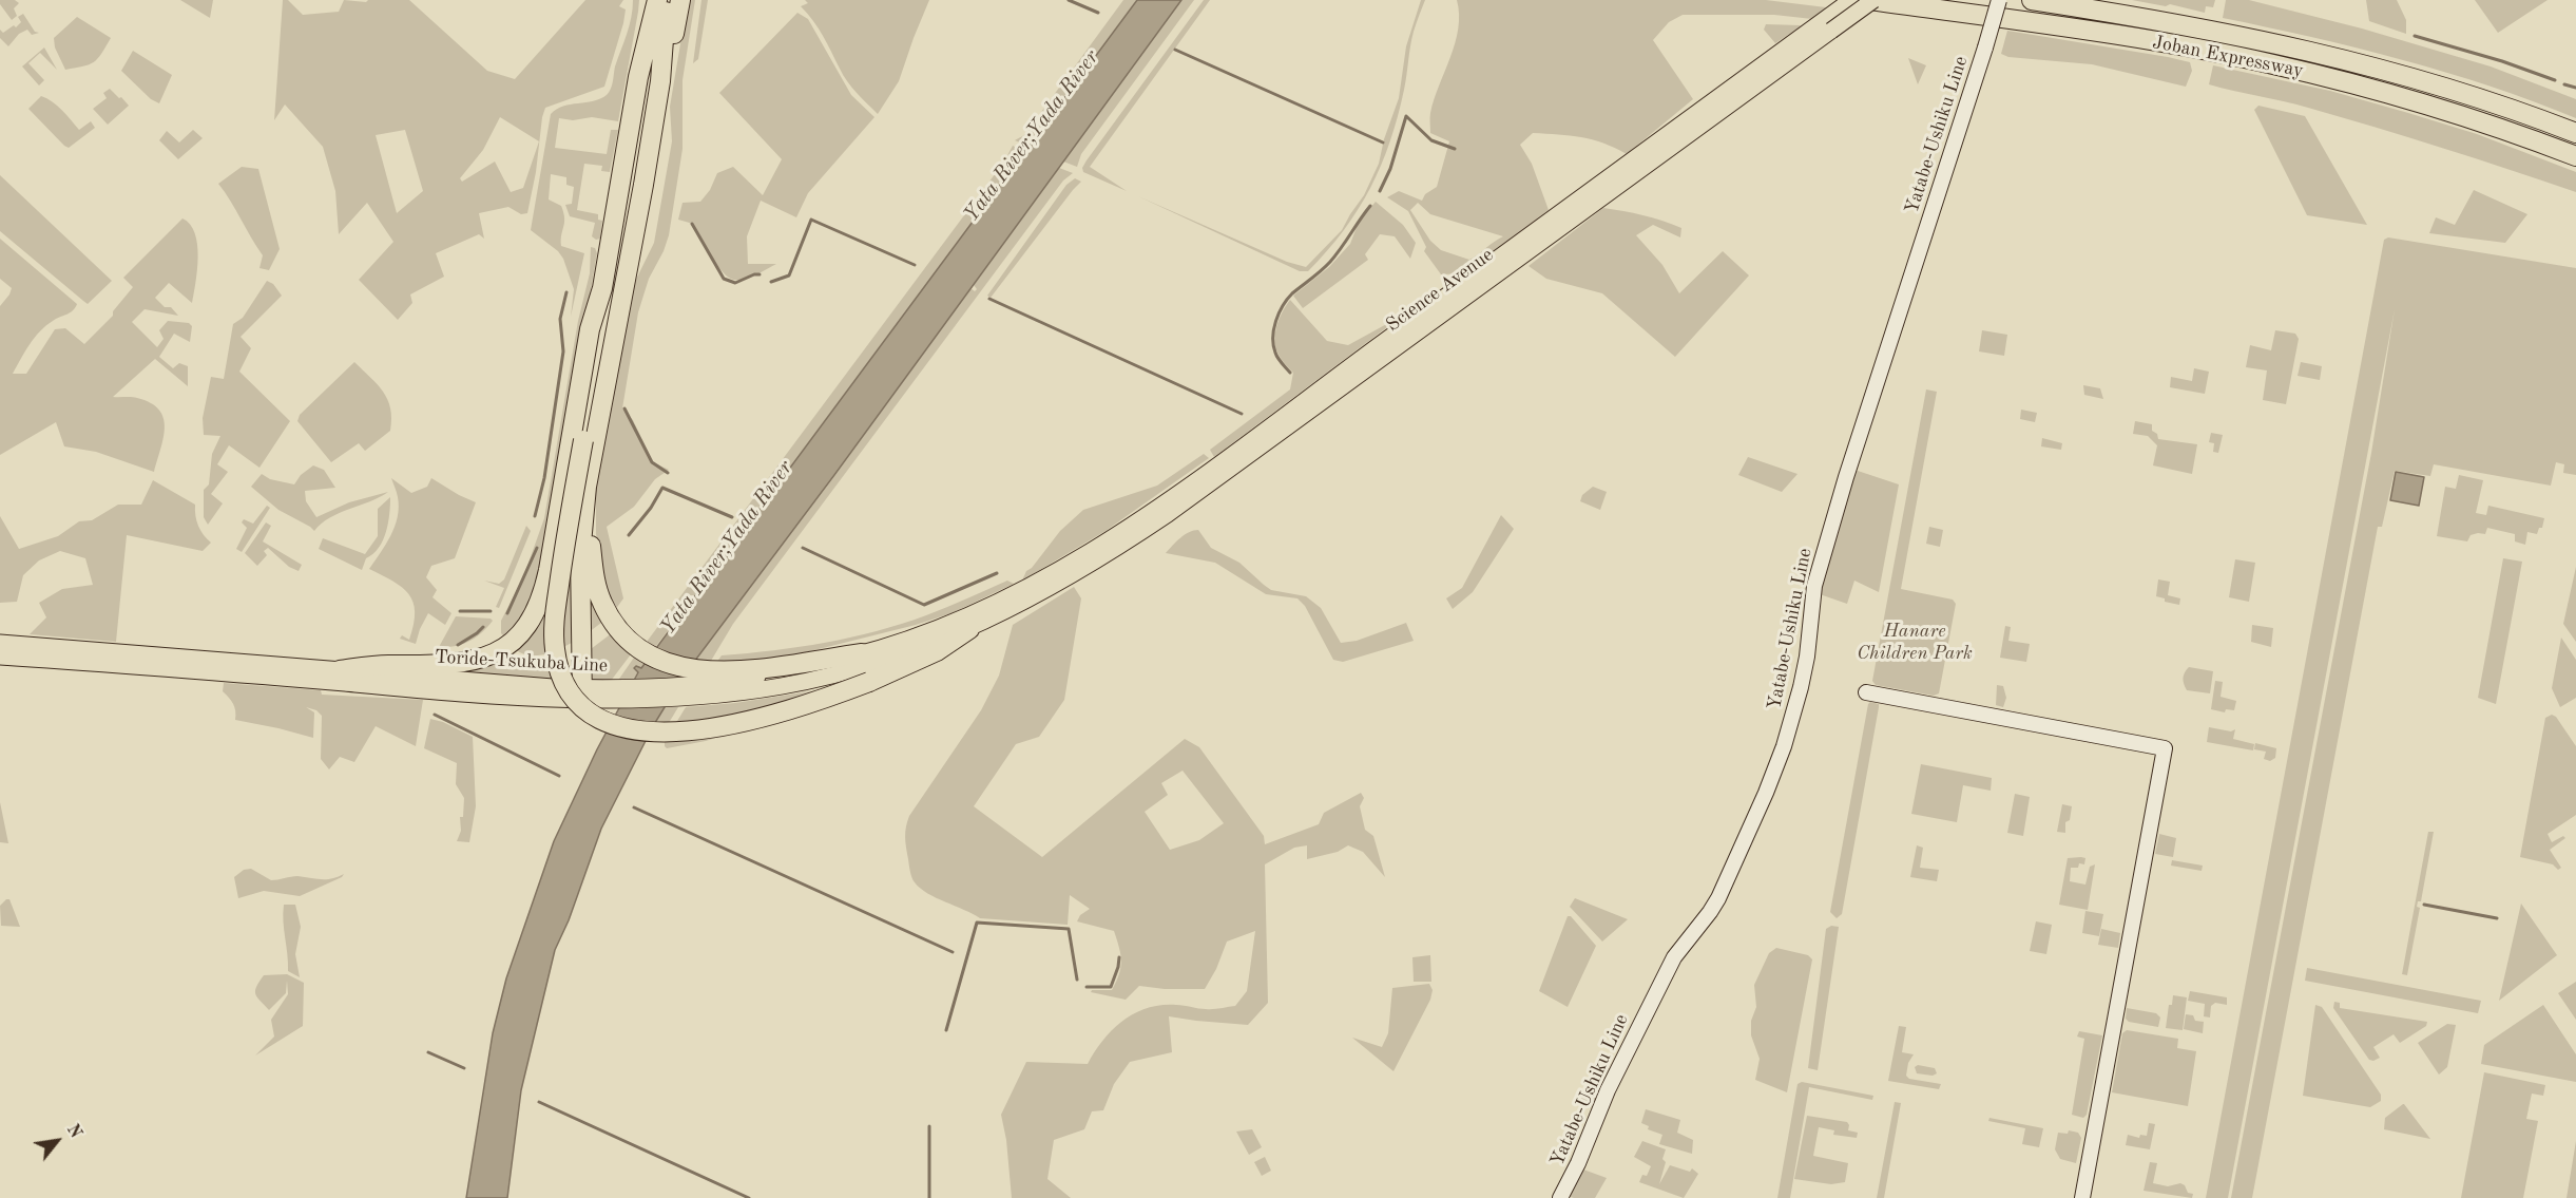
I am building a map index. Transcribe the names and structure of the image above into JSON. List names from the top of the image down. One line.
{"streets":{"highway":["Joban Expressway"],"main road":["Yatabe-Ushiku Line","Science Avenue","Toride-Tsukuba Line"]},"crossings":[["Joban Expressway","Science Avenue"],["Science Avenue","Toride-Tsukuba Line"]],"water":["Yata River;Yada River"],"parks":["Hanare Children Park"],"north":"top right"}
